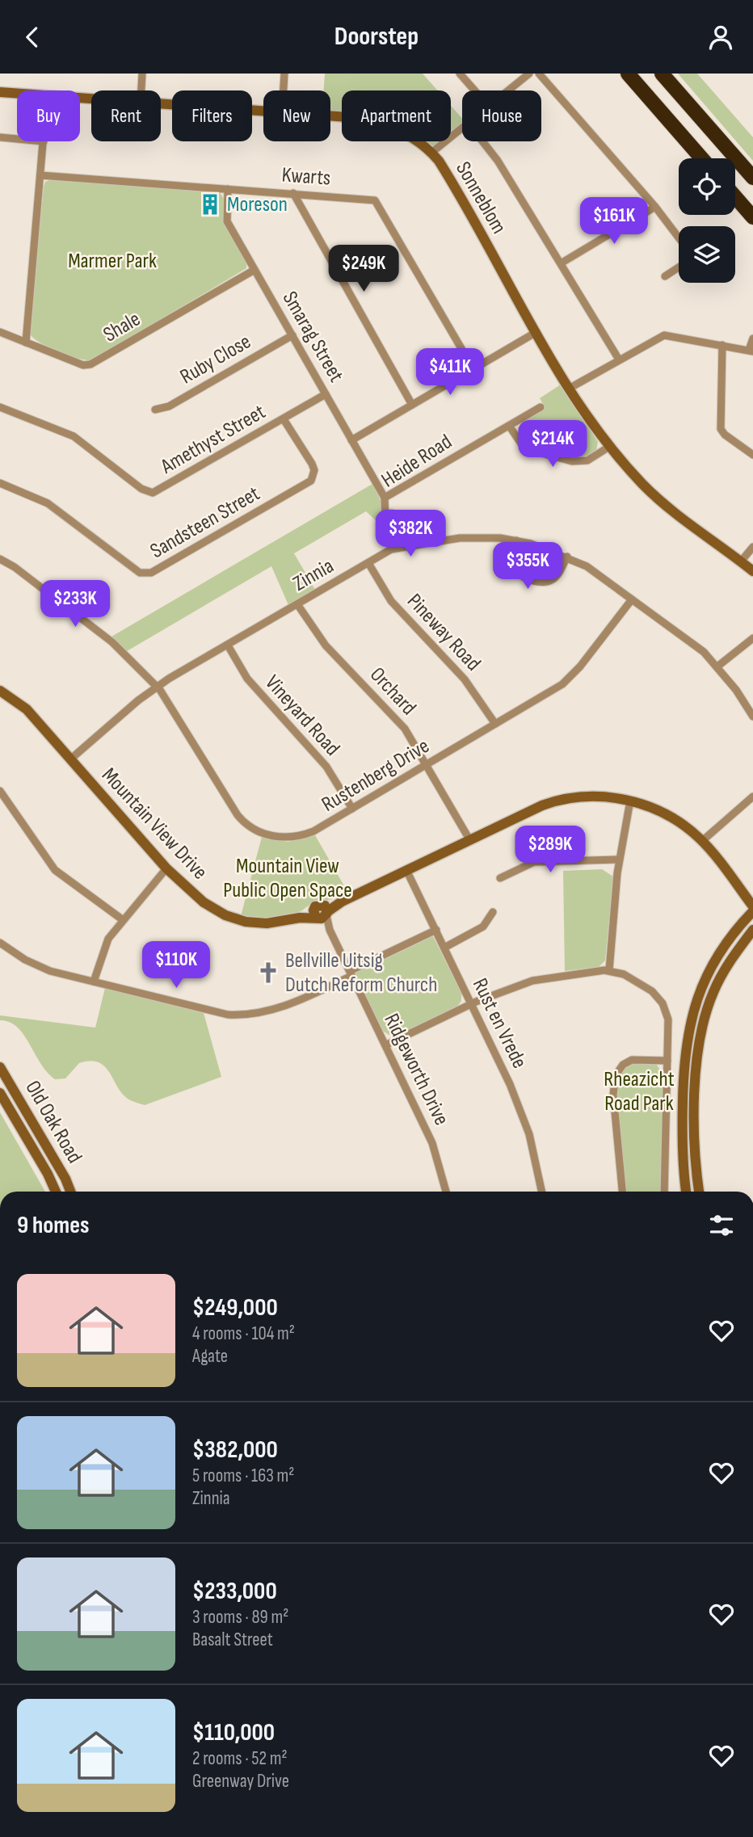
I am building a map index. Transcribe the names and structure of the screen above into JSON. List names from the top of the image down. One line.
{"streets":{"street":["Kwarts","Sonneblom","Shale","Smarag Street","Ruby Close","Amethyst Street","Heide Road","Sandsteen Street","Zinnia","Pineway Road","Orchard","Vineyard Road","Rustenberg Drive","Mountain View Drive","Rust en Vrede","Ridgeworth Drive","Old Oak Road"]},"crossings":[["Kwarts","Smarag Street"],["Shale","Smarag Street"],["Smarag Street","Ruby Close"],["Smarag Street","Amethyst Street"],["Smarag Street","Heide Road"],["Amethyst Street","Sandsteen Street"],["Heide Road","Zinnia"],["Zinnia","Pineway Road"],["Zinnia","Orchard"],["Zinnia","Vineyard Road"],["Zinnia","Rustenberg Drive"],["Zinnia","Mountain View Drive"],["Pineway Road","Rustenberg Drive"],["Orchard","Rustenberg Drive"],["Orchard","Mountain View Drive"],["Vineyard Road","Rustenberg Drive"],["Mountain View Drive","Rust en Vrede"],["Mountain View Drive","Ridgeworth Drive"]],"parks":["Marmer Park","Mountain View Public Open Space","Rheazicht Road Park"],"places":{"building":["Moreson"],"church":["Bellville Uitsig Dutch Reform Church"]},"page":{"header":"Doorstep","chip":["Buy","Rent","Filters","New","Apartment","House"],"price":["$161K","$249K","$411K","$214K","$382K","$355K","$233K","$289K","$110K"],"heading":"9 homes","list":[{"name":"$249,000","note":"4 rooms · 104 m² · Agate"},{"name":"$382,000","note":"5 rooms · 163 m² · Zinnia"},{"name":"$233,000","note":"3 rooms · 89 m² · Basalt Street"},{"name":"$110,000","note":"2 rooms · 52 m² · Greenway Drive"}]}}
